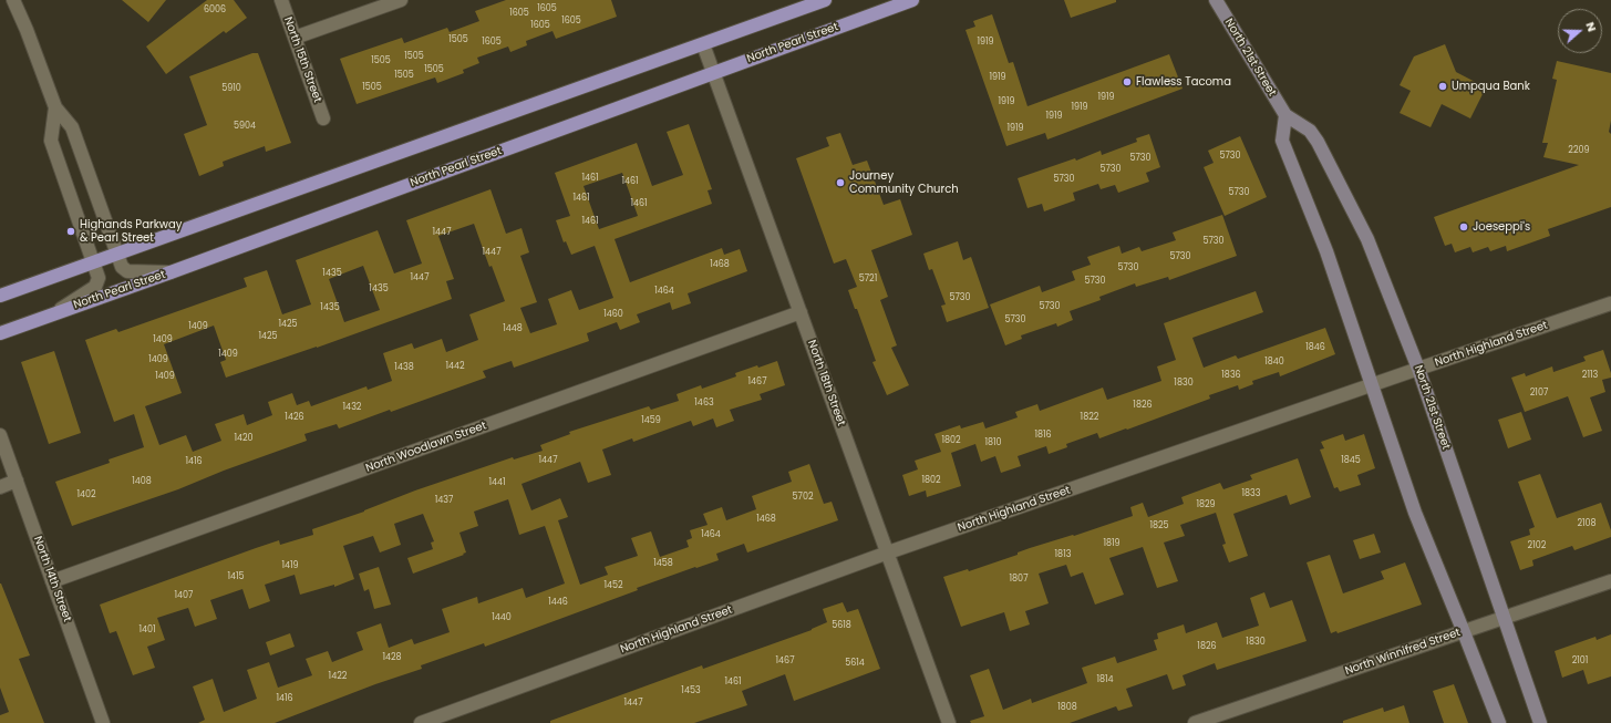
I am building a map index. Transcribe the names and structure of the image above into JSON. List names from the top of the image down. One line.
{"streets":{"main road":["North Pearl Street","North 21st Street"],"street":["North 15th Street","North Highland Street","North 18th Street","North Woodlawn Street","North 14th Street","North Winnifred Street"]},"crossings":[["North Pearl Street","North 18th Street"],["North 21st Street","North Highland Street"],["North 21st Street","North Winnifred Street"],["North Highland Street","North 18th Street"],["North 18th Street","North Woodlawn Street"],["North Woodlawn Street","North 14th Street"]],"places":["Flawless Tacoma","Umpqua Bank","Journey Community Church","Joeseppi's","Highands Parkway & Pearl Street"],"house_numbers":["1605","6006","1605","1605","1605","1505","1605","1919","1505","1505","1505","1505","1919","1505","5910","1919","1919","1919","1919","5904","1919","2209","5730","5730","5730","1461","5730","1461","5730","1461","1461","1461","1447","5730","1447","5730","1468","5730","1435","1447","5721","5730","1435","1464","5730","5730","1435","1460","5730","1425","1409","1448","1425","1409","1846","1409","1409","1840","1442","1438","1836","2113","1409","1467","1830","2107","1463","1826","1432","1426","1822","1459","1816","1420","1802","1810","1447","1845","1416","1802","1408","1441","1833","1402","5702","1437","1829","1468","2108","1825","1464","1819","2102","1813","1458","1419","1415","1807","1452","1407","1446","1440","5618","1401","1830","1826","1428","1467","2101","5614","1422","1814","1461","1453","1416","1447","1808"],"north":"right"}
